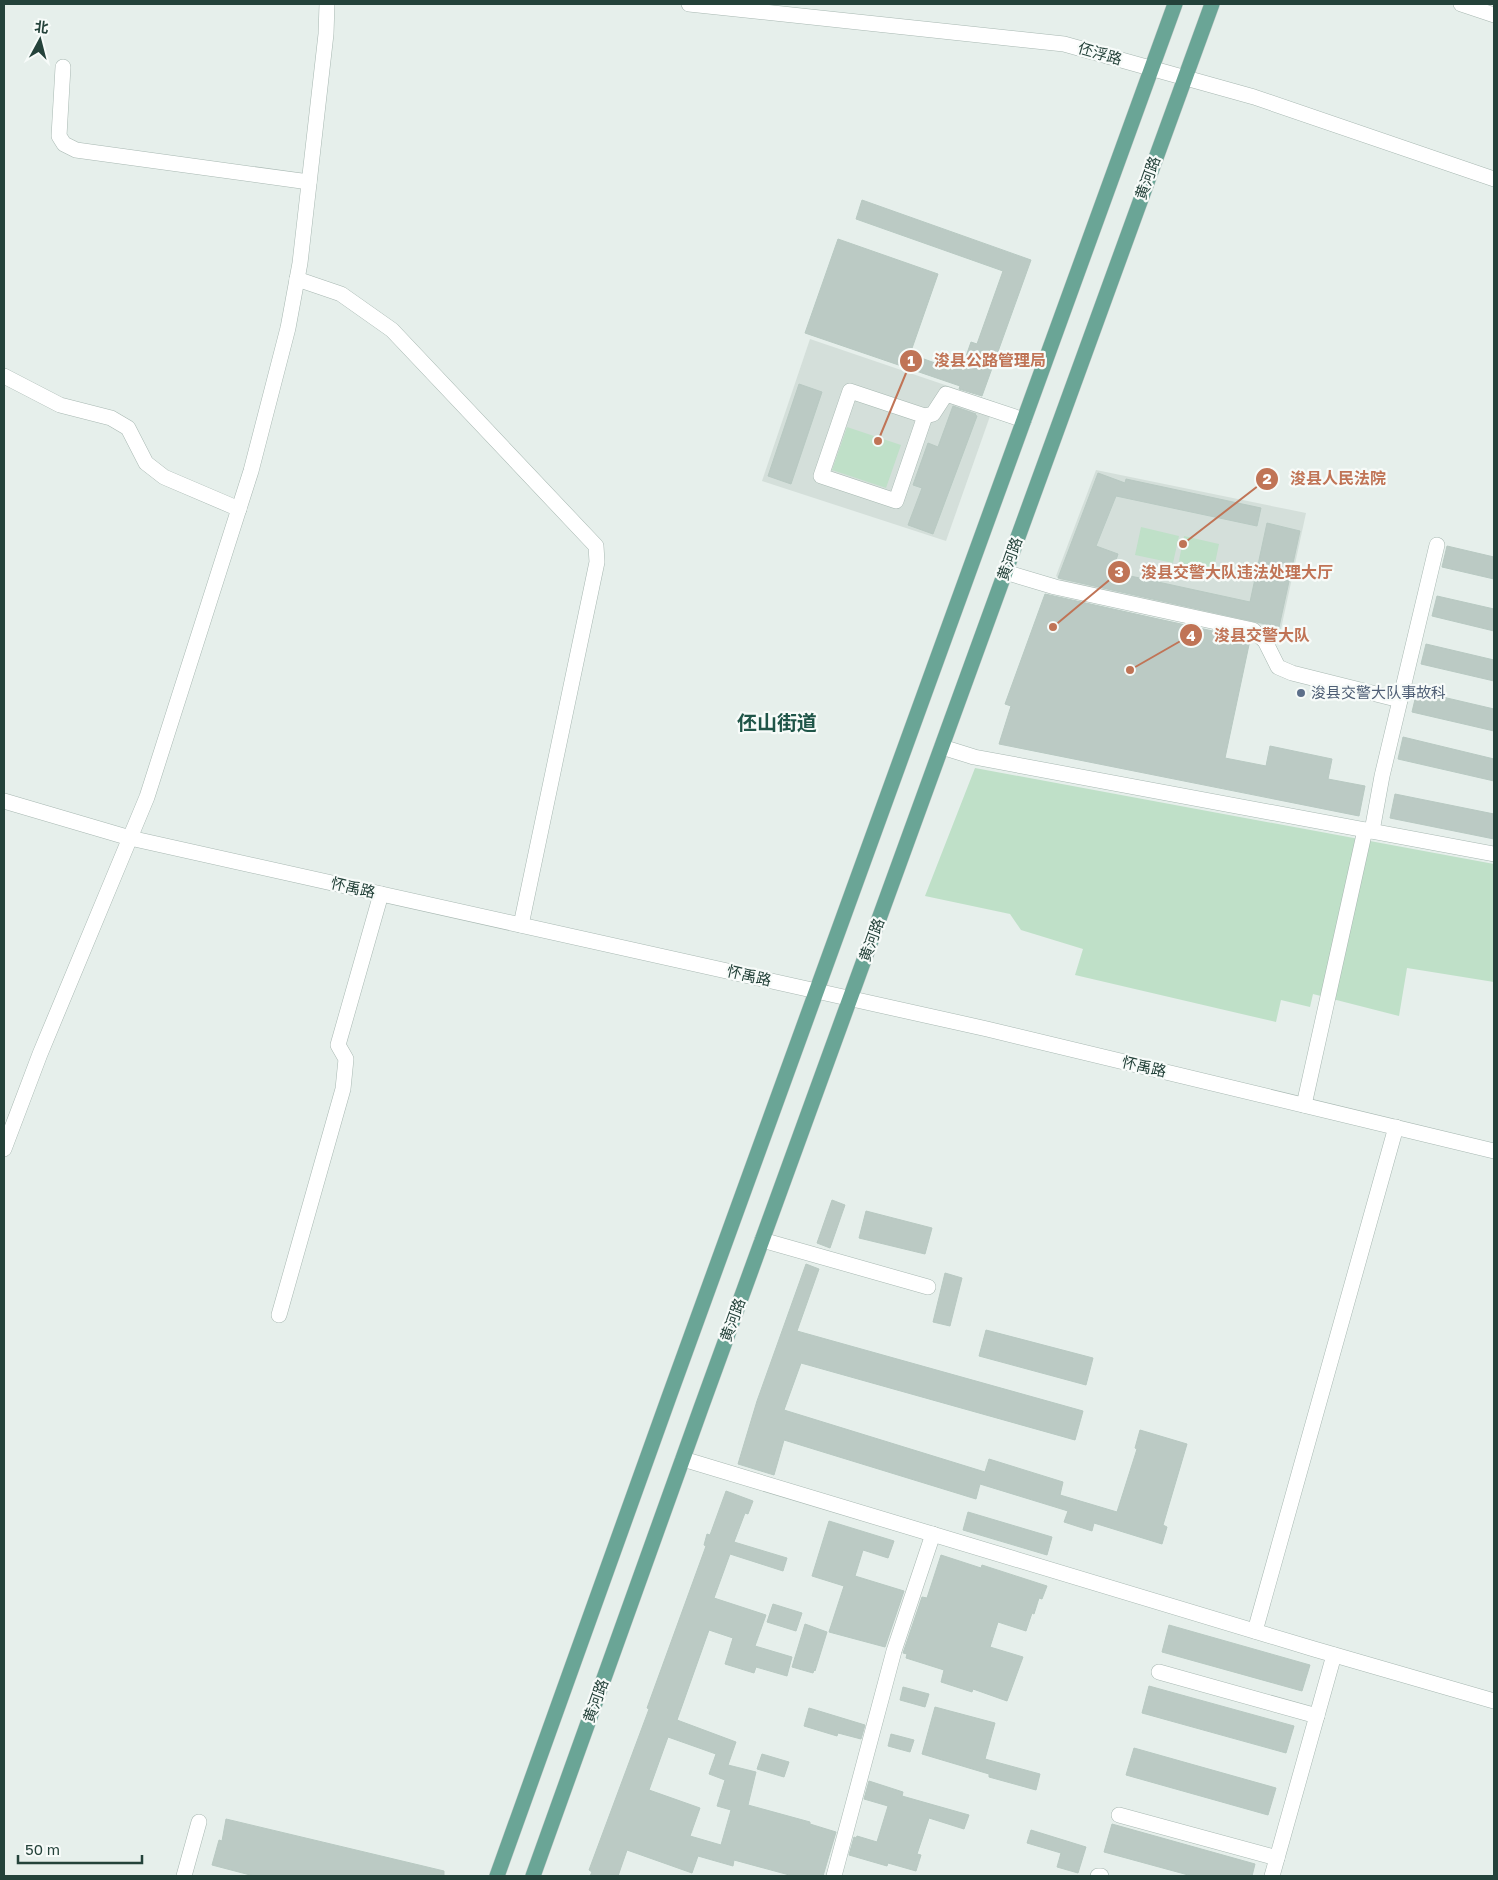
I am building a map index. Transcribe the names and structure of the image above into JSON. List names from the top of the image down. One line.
{"streets":{"main road":["黄河路"],"street":["伾浮路","怀禹路"]},"crossings":[["伾浮路","黄河路"],["黄河路","怀禹路"]],"districts":["伾山街道"],"places":["浚县公路管理局","浚县人民法院","浚县交警大队违法处理大厅","浚县交警大队","浚县交警大队事故科"],"scale_bar":"50 m","north":"top"}
